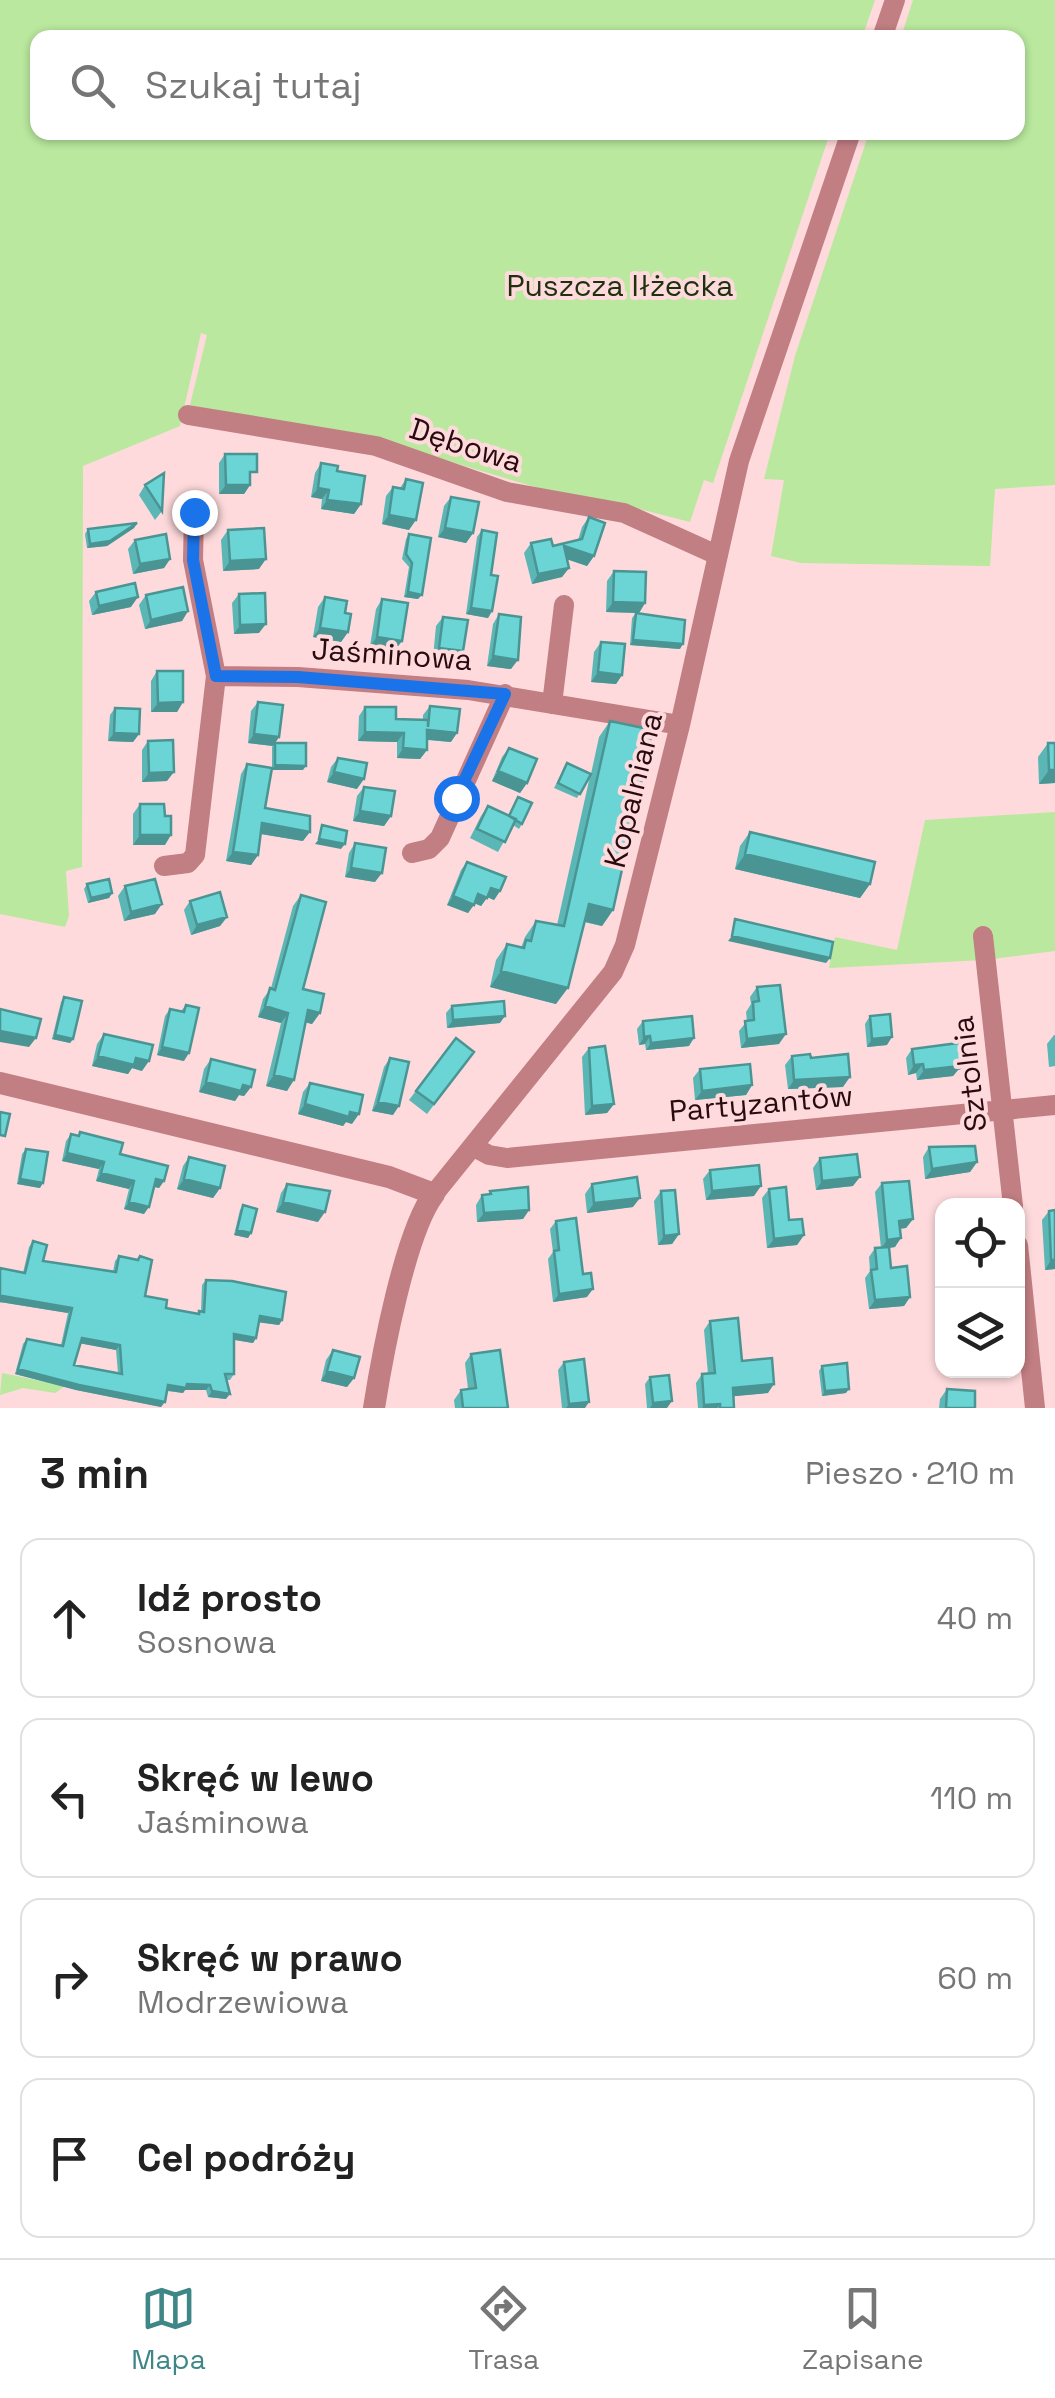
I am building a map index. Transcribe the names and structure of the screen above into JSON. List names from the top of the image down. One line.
{"streets":{"street":["Dębowa","Jaśminowa","Kopalniana","Sztolnia","Partyzantów"]},"crossings":[["Dębowa","Kopalniana"],["Jaśminowa","Kopalniana"],["Kopalniana","Partyzantów"],["Sztolnia","Partyzantów"]],"parks":["Puszcza Iłżecka"],"page":{"search":"Szukaj tutaj","heading":["3 min","Pieszo · 210 m"],"list":[["Idź prosto","Sosnowa","40 m"],["Skręć w lewo","Jaśminowa","110 m"],["Skręć w prawo","Modrzewiowa","60 m"],"Cel podróży"],"nav":["Mapa","Trasa","Zapisane"]}}
